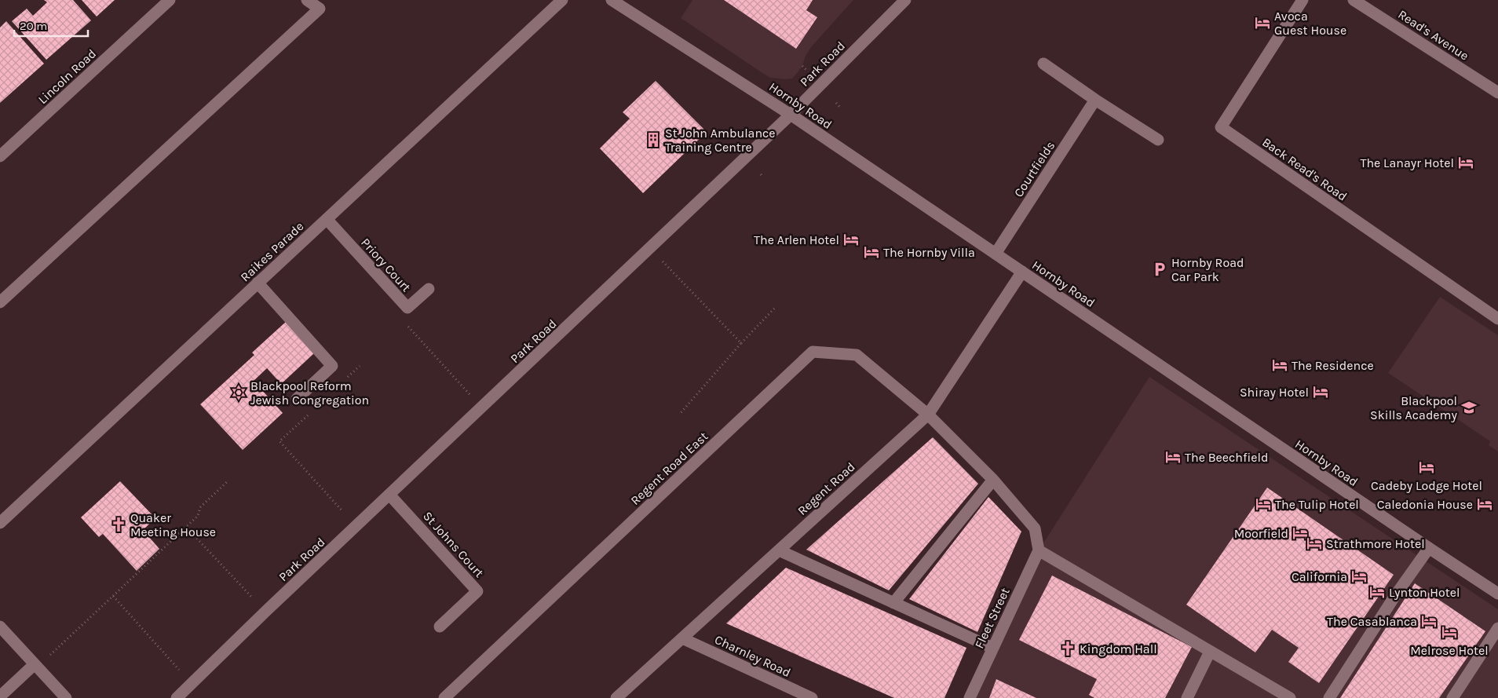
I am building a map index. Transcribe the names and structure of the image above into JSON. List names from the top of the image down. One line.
{"streets":{"street":["Read's Avenue","Park Road","Lincoln Road","Hornby Road","Courtfields","Back Read's Road","Raikes Parade","Priory Court","Regent Road East","Regent Road","St Johns Court","Fleet Street","Charnley Road"]},"crossings":[["Park Road","Hornby Road"],["Park Road","St Johns Court"],["Hornby Road","Courtfields"],["Hornby Road","Regent Road"],["Raikes Parade","Priory Court"],["Regent Road East","Regent Road"],["Regent Road East","Fleet Street"],["Regent Road","Charnley Road"]],"places":{"hotel":["Avoca Guest House","The Lanayr Hotel","The Arlen Hotel","The Hornby Villa","The Residence","Shiray Hotel","The Beechfield","Cadeby Lodge Hotel","The Tulip Hotel","Caledonia House","Moorfield","Strathmore Hotel","California","Lynton Hotel","The Casablanca","Melrose Hotel"],"building":["St John Ambulance Training Centre"],"parking":["Hornby Road Car Park"],"synagogue":["Blackpool Reform Jewish Congregation"],"school or university":["Blackpool Skills Academy"],"church":["Quaker Meeting House","Kingdom Hall"]},"scale_bar":"20 m"}
